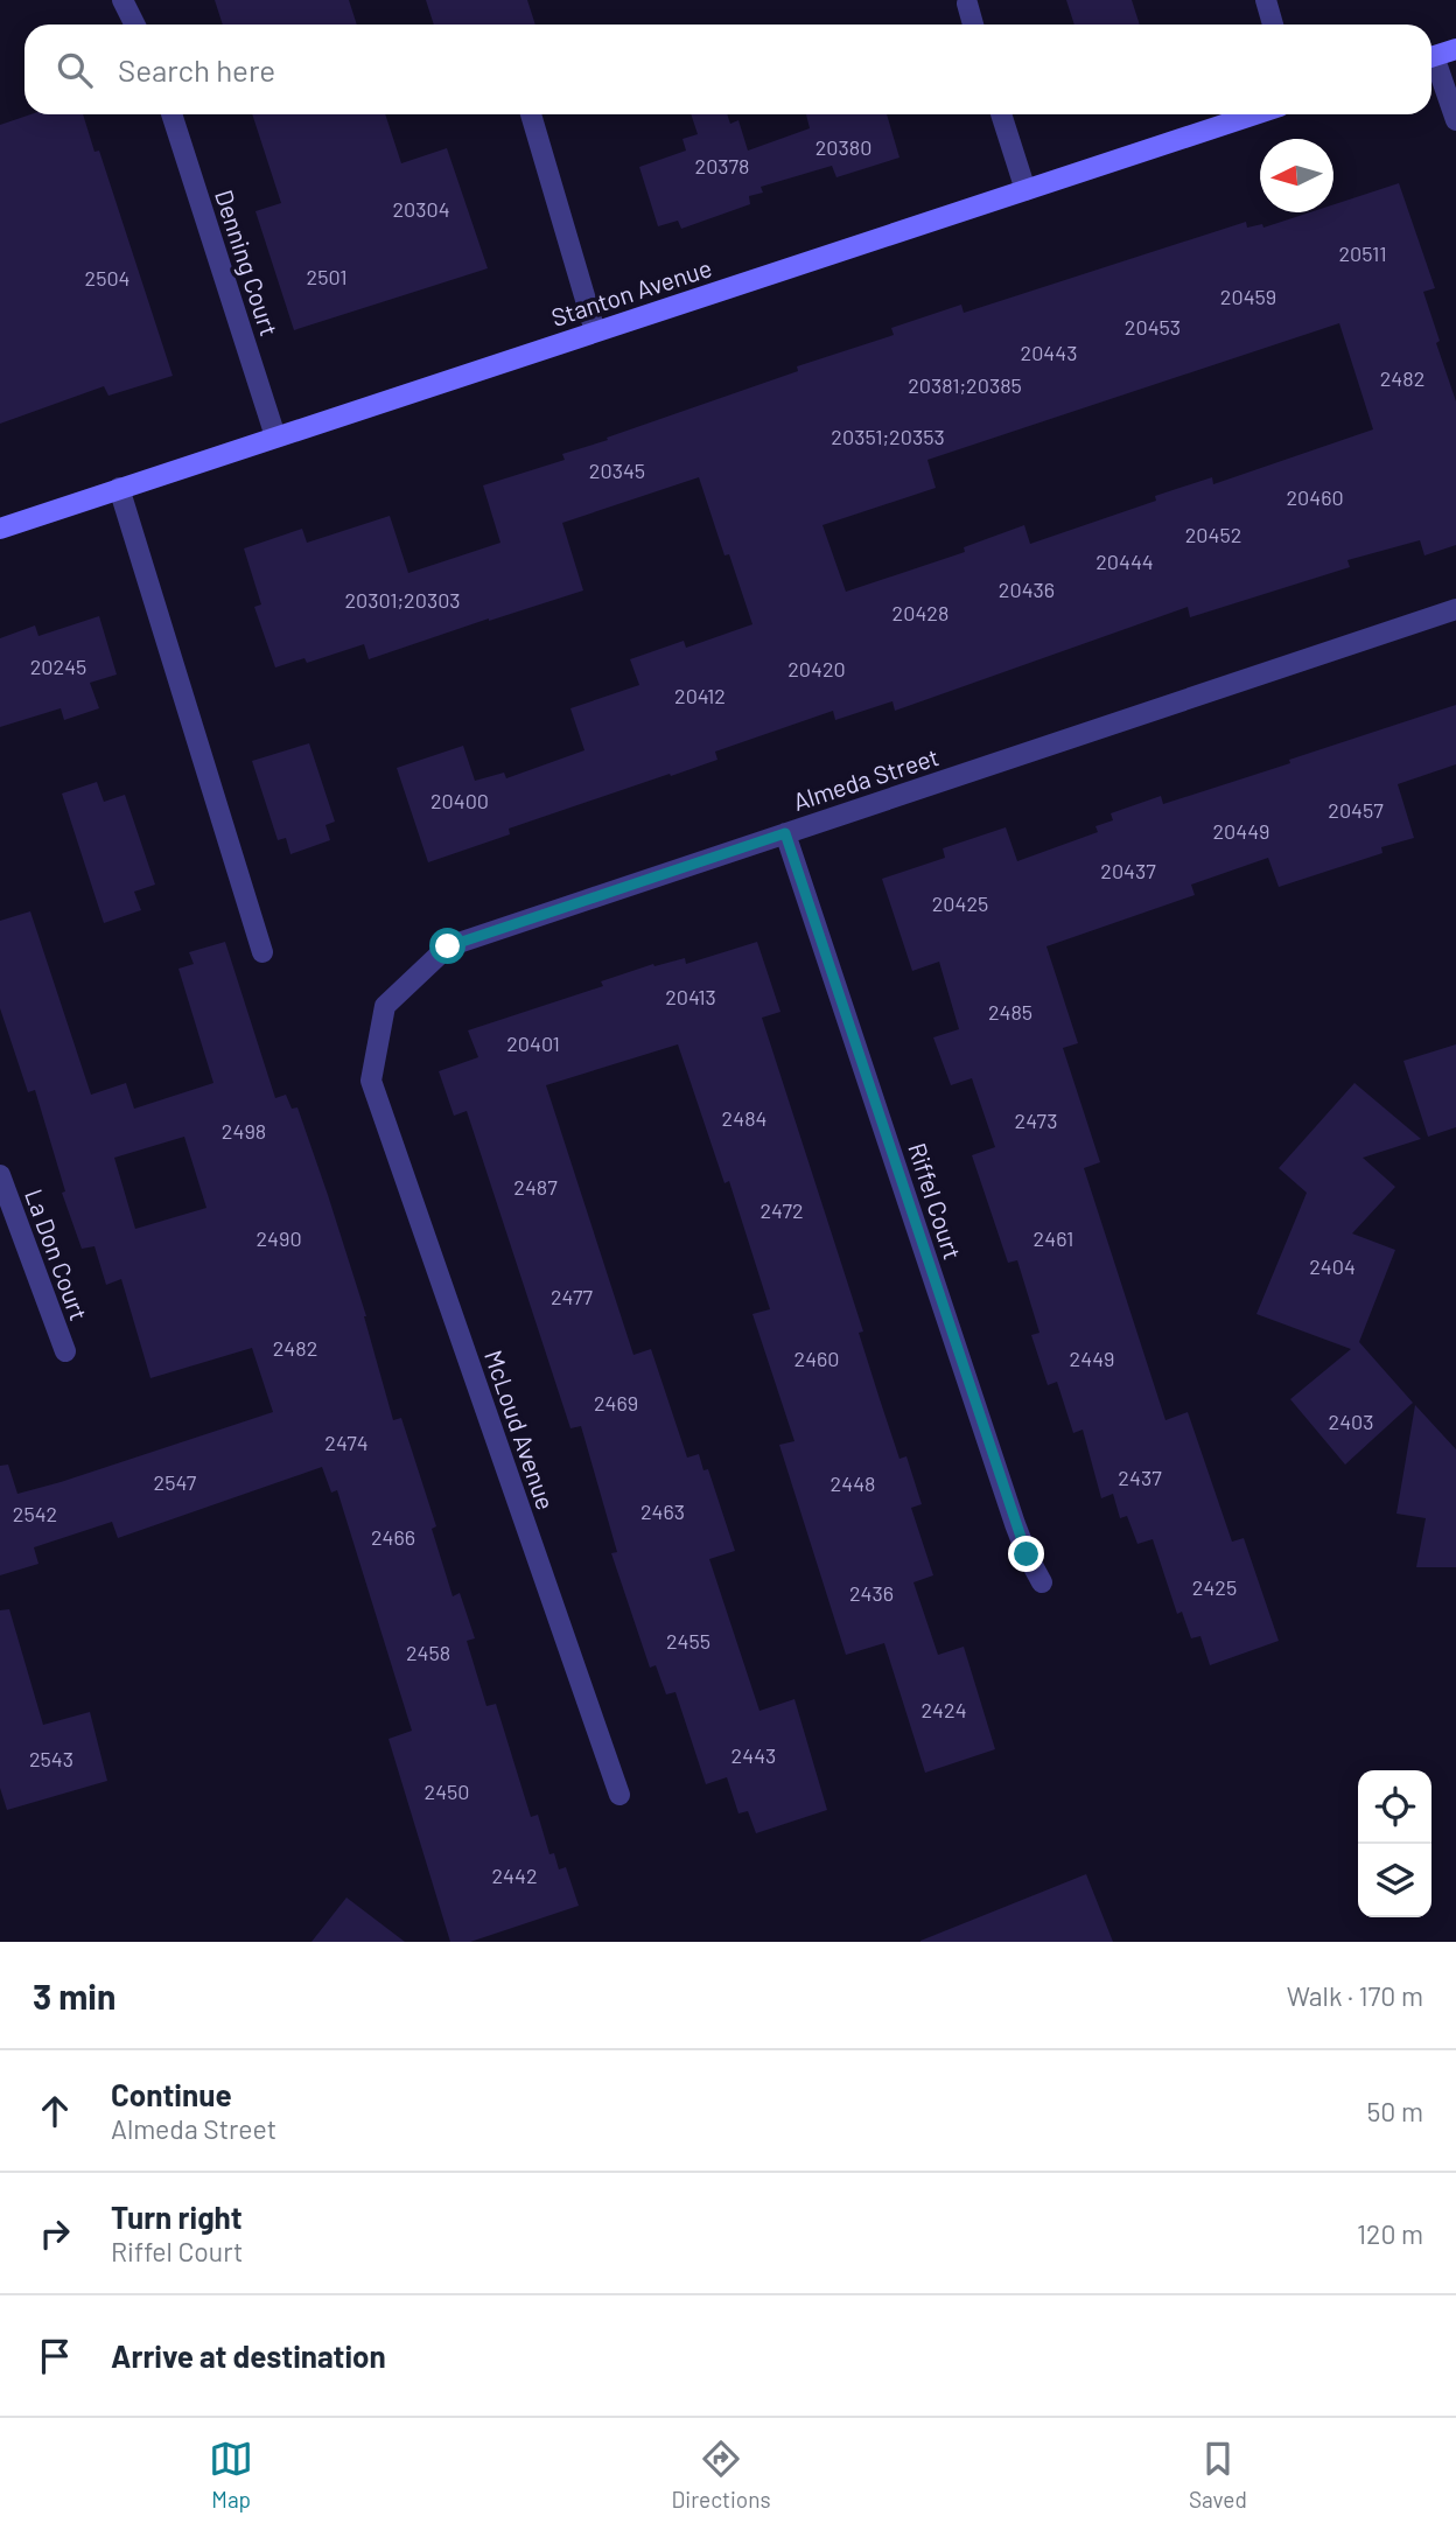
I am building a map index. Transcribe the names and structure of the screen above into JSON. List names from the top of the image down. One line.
{"streets":{"street":["Denning Court","Stanton Avenue","Almeda Street","Riffel Court","La Don Court","McLoud Avenue"]},"crossings":[["Denning Court","Stanton Avenue"],["Almeda Street","Riffel Court"],["Almeda Street","McLoud Avenue"]],"house_numbers":["20380","20378","20304","20511","2501","2504","20459","20453","20443","2482","20381;20385","20351;20353","20345","20460","20452","20444","20436","20301;20303","20428","20245","20420","20412","20400","20457","20449","20437","20425","20413","2485","20401","2484","2473","2498","2487","2472","2490","2461","2404","2477","2482","2460","2449","2469","2403","2474","2437","2547","2448","2463","2542","2466","2425","2436","2455","2458","2424","2443","2543","2450","2442"],"north":"left","page":{"search":"Search here","heading":["3 min","Walk · 170 m"],"list":[["Continue","Almeda Street","50 m"],["Turn right","Riffel Court","120 m"],"Arrive at destination"],"nav":["Map","Directions","Saved"]}}
